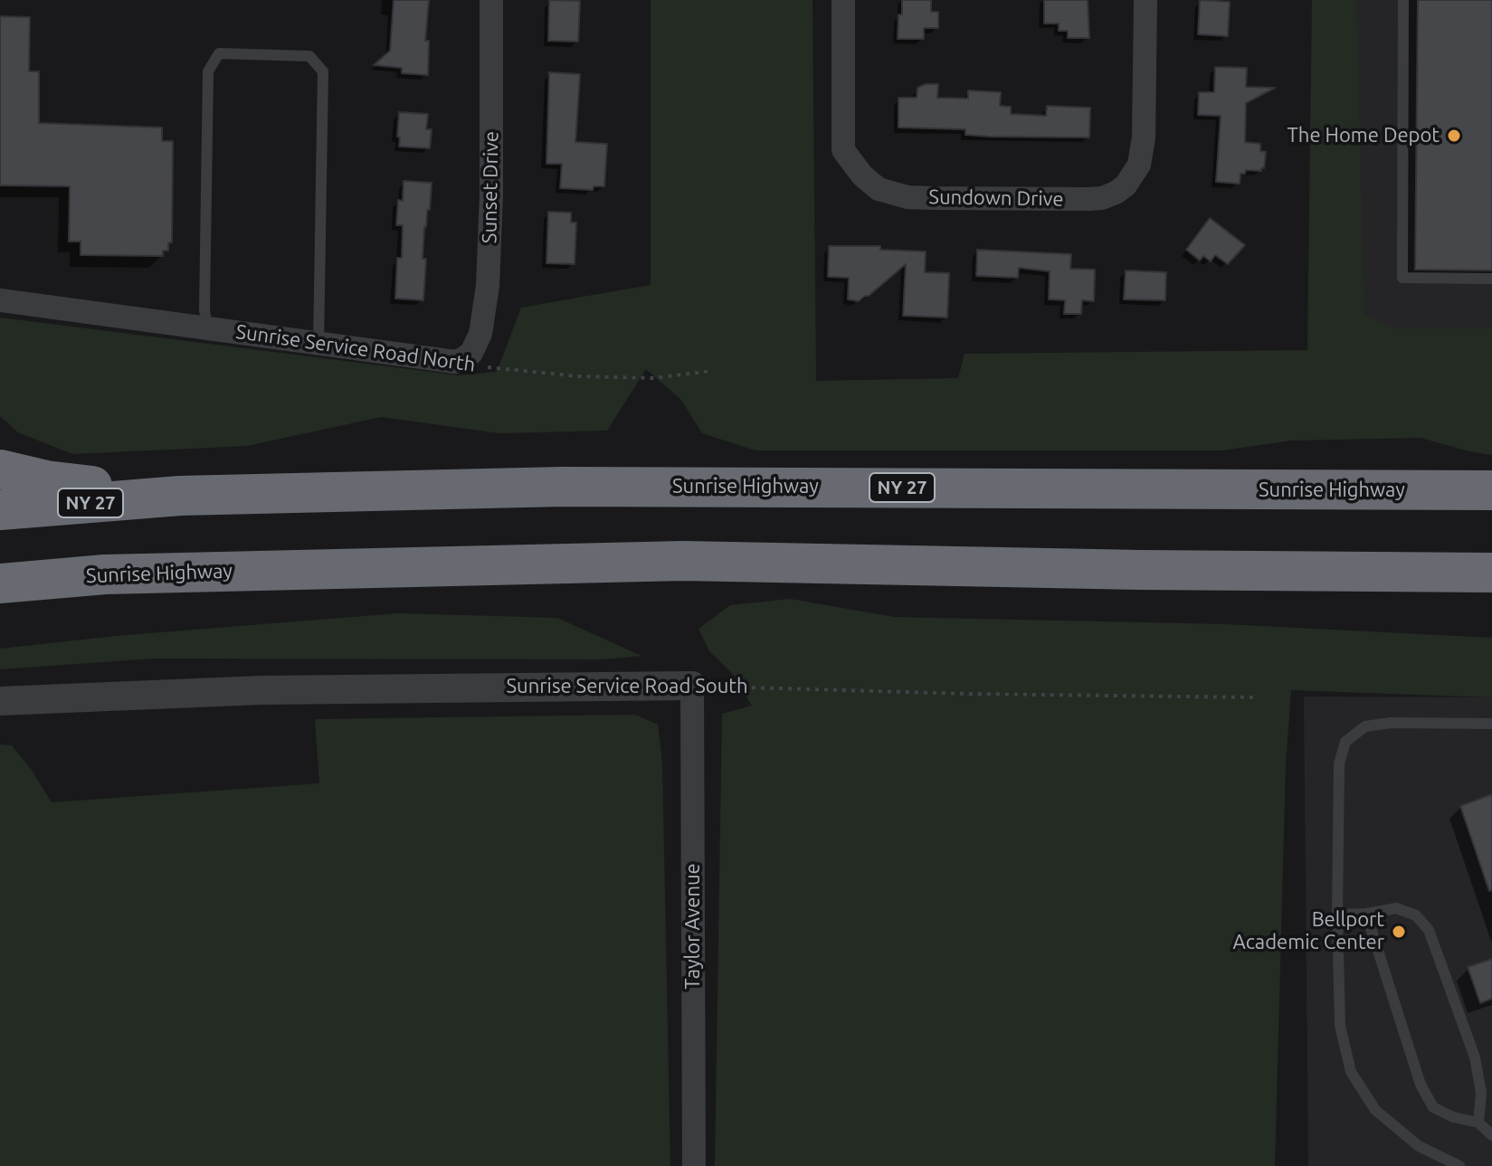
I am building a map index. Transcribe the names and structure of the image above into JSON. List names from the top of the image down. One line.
{"streets":{"highway":["Sunrise Highway","NY 27"],"street":["Sunset Drive","Sundown Drive","Sunrise Service Road North","Sunrise Service Road South","Taylor Avenue"]},"crossings":[["Sunset Drive","Sunrise Service Road North"],["Sunrise Service Road South","Taylor Avenue"]],"places":["The Home Depot","Bellport Academic Center"]}
